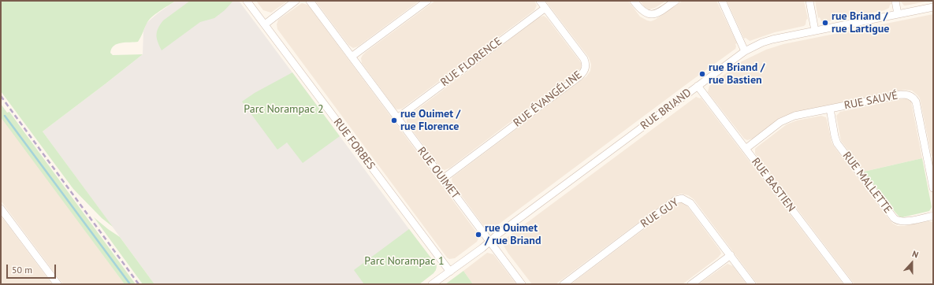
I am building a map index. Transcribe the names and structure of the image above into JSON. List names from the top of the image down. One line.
{"streets":{"street":["RUE FLORENCE","RUE ÉVANGÉLINE","RUE SAUVÉ","RUE BRIAND","RUE FORBES","RUE OUIMET","RUE MALLETTE","RUE BASTIEN","RUE GUY"]},"crossings":[["RUE FLORENCE","RUE ÉVANGÉLINE"],["RUE FLORENCE","RUE OUIMET"],["RUE ÉVANGÉLINE","RUE OUIMET"],["RUE SAUVÉ","RUE MALLETTE"],["RUE SAUVÉ","RUE BASTIEN"],["RUE BRIAND","RUE FORBES"],["RUE BRIAND","RUE OUIMET"],["RUE BRIAND","RUE BASTIEN"]],"parks":["Parc Norampac 2","Parc Norampac 1"],"places":["rue Briand / rue Lartigue","rue Briand / rue Bastien","rue Ouimet / rue Florence","rue Ouimet / rue Briand"],"scale_bar":"50 m","north":"top"}
